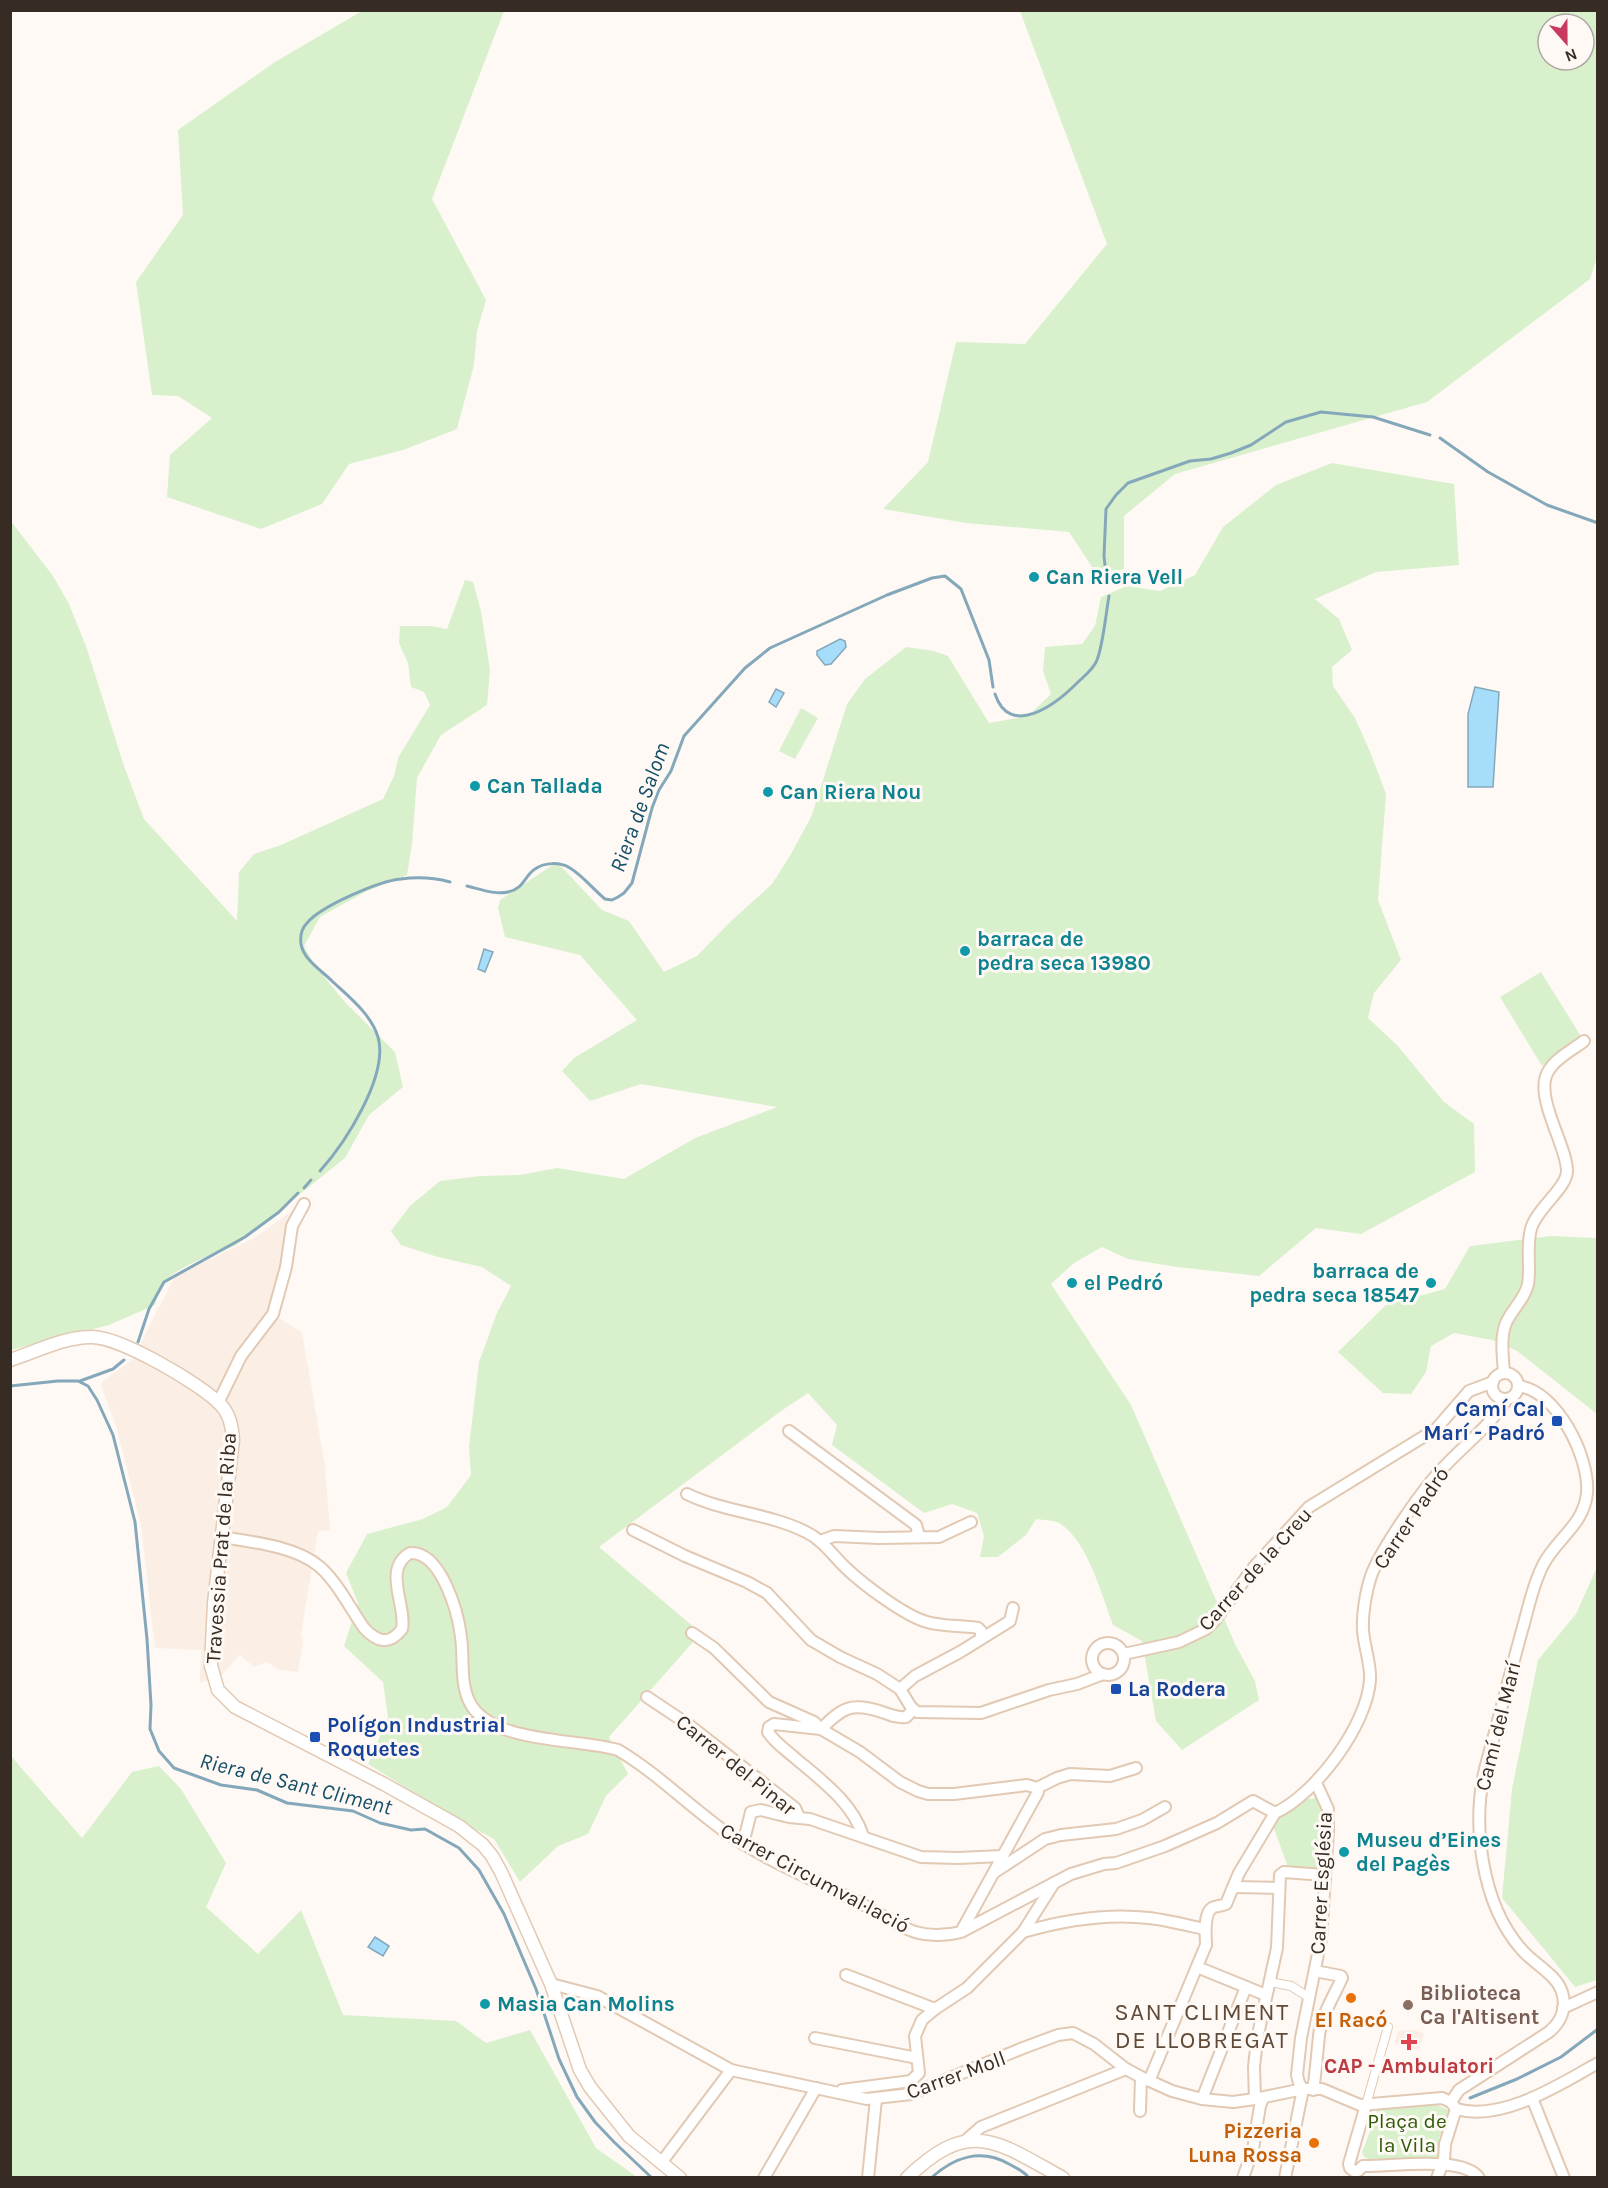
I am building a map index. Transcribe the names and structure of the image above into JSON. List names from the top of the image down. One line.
{"streets":{"street":["Carrer Padró","Travessia Prat de la Riba","Carrer de la Creu","Camí del Marí","Carrer del Pinar","Carrer Circumval·lació","Carrer Església","Carrer Moll"]},"crossings":[["Carrer Padró","Carrer de la Creu"],["Carrer Padró","Camí del Marí"],["Carrer Padró","Carrer Circumval·lació"],["Carrer Padró","Carrer Església"],["Travessia Prat de la Riba","Carrer Circumval·lació"],["Travessia Prat de la Riba","Carrer Moll"],["Carrer de la Creu","Camí del Marí"],["Carrer Església","Carrer Moll"]],"districts":["SANT CLIMENT DE LLOBREGAT"],"water":["Riera de Salom","Riera de Sant Climent"],"parks":["Plaça de la Vila"],"places":{"other":["Can Riera Vell","Can Tallada","Can Riera Nou","barraca de pedra seca 13980","el Pedró","barraca de pedra seca 18547","Museu d’Eines del Pagès","El Racó","Masia Can Molins","Biblioteca Ca l'Altisent","Pizzeria Luna Rossa"],"transit":["Camí Cal Marí - Padró","La Rodera","Polígon Industrial Roquetes"],"health":["CAP - Ambulatori"]},"north":"bottom"}
